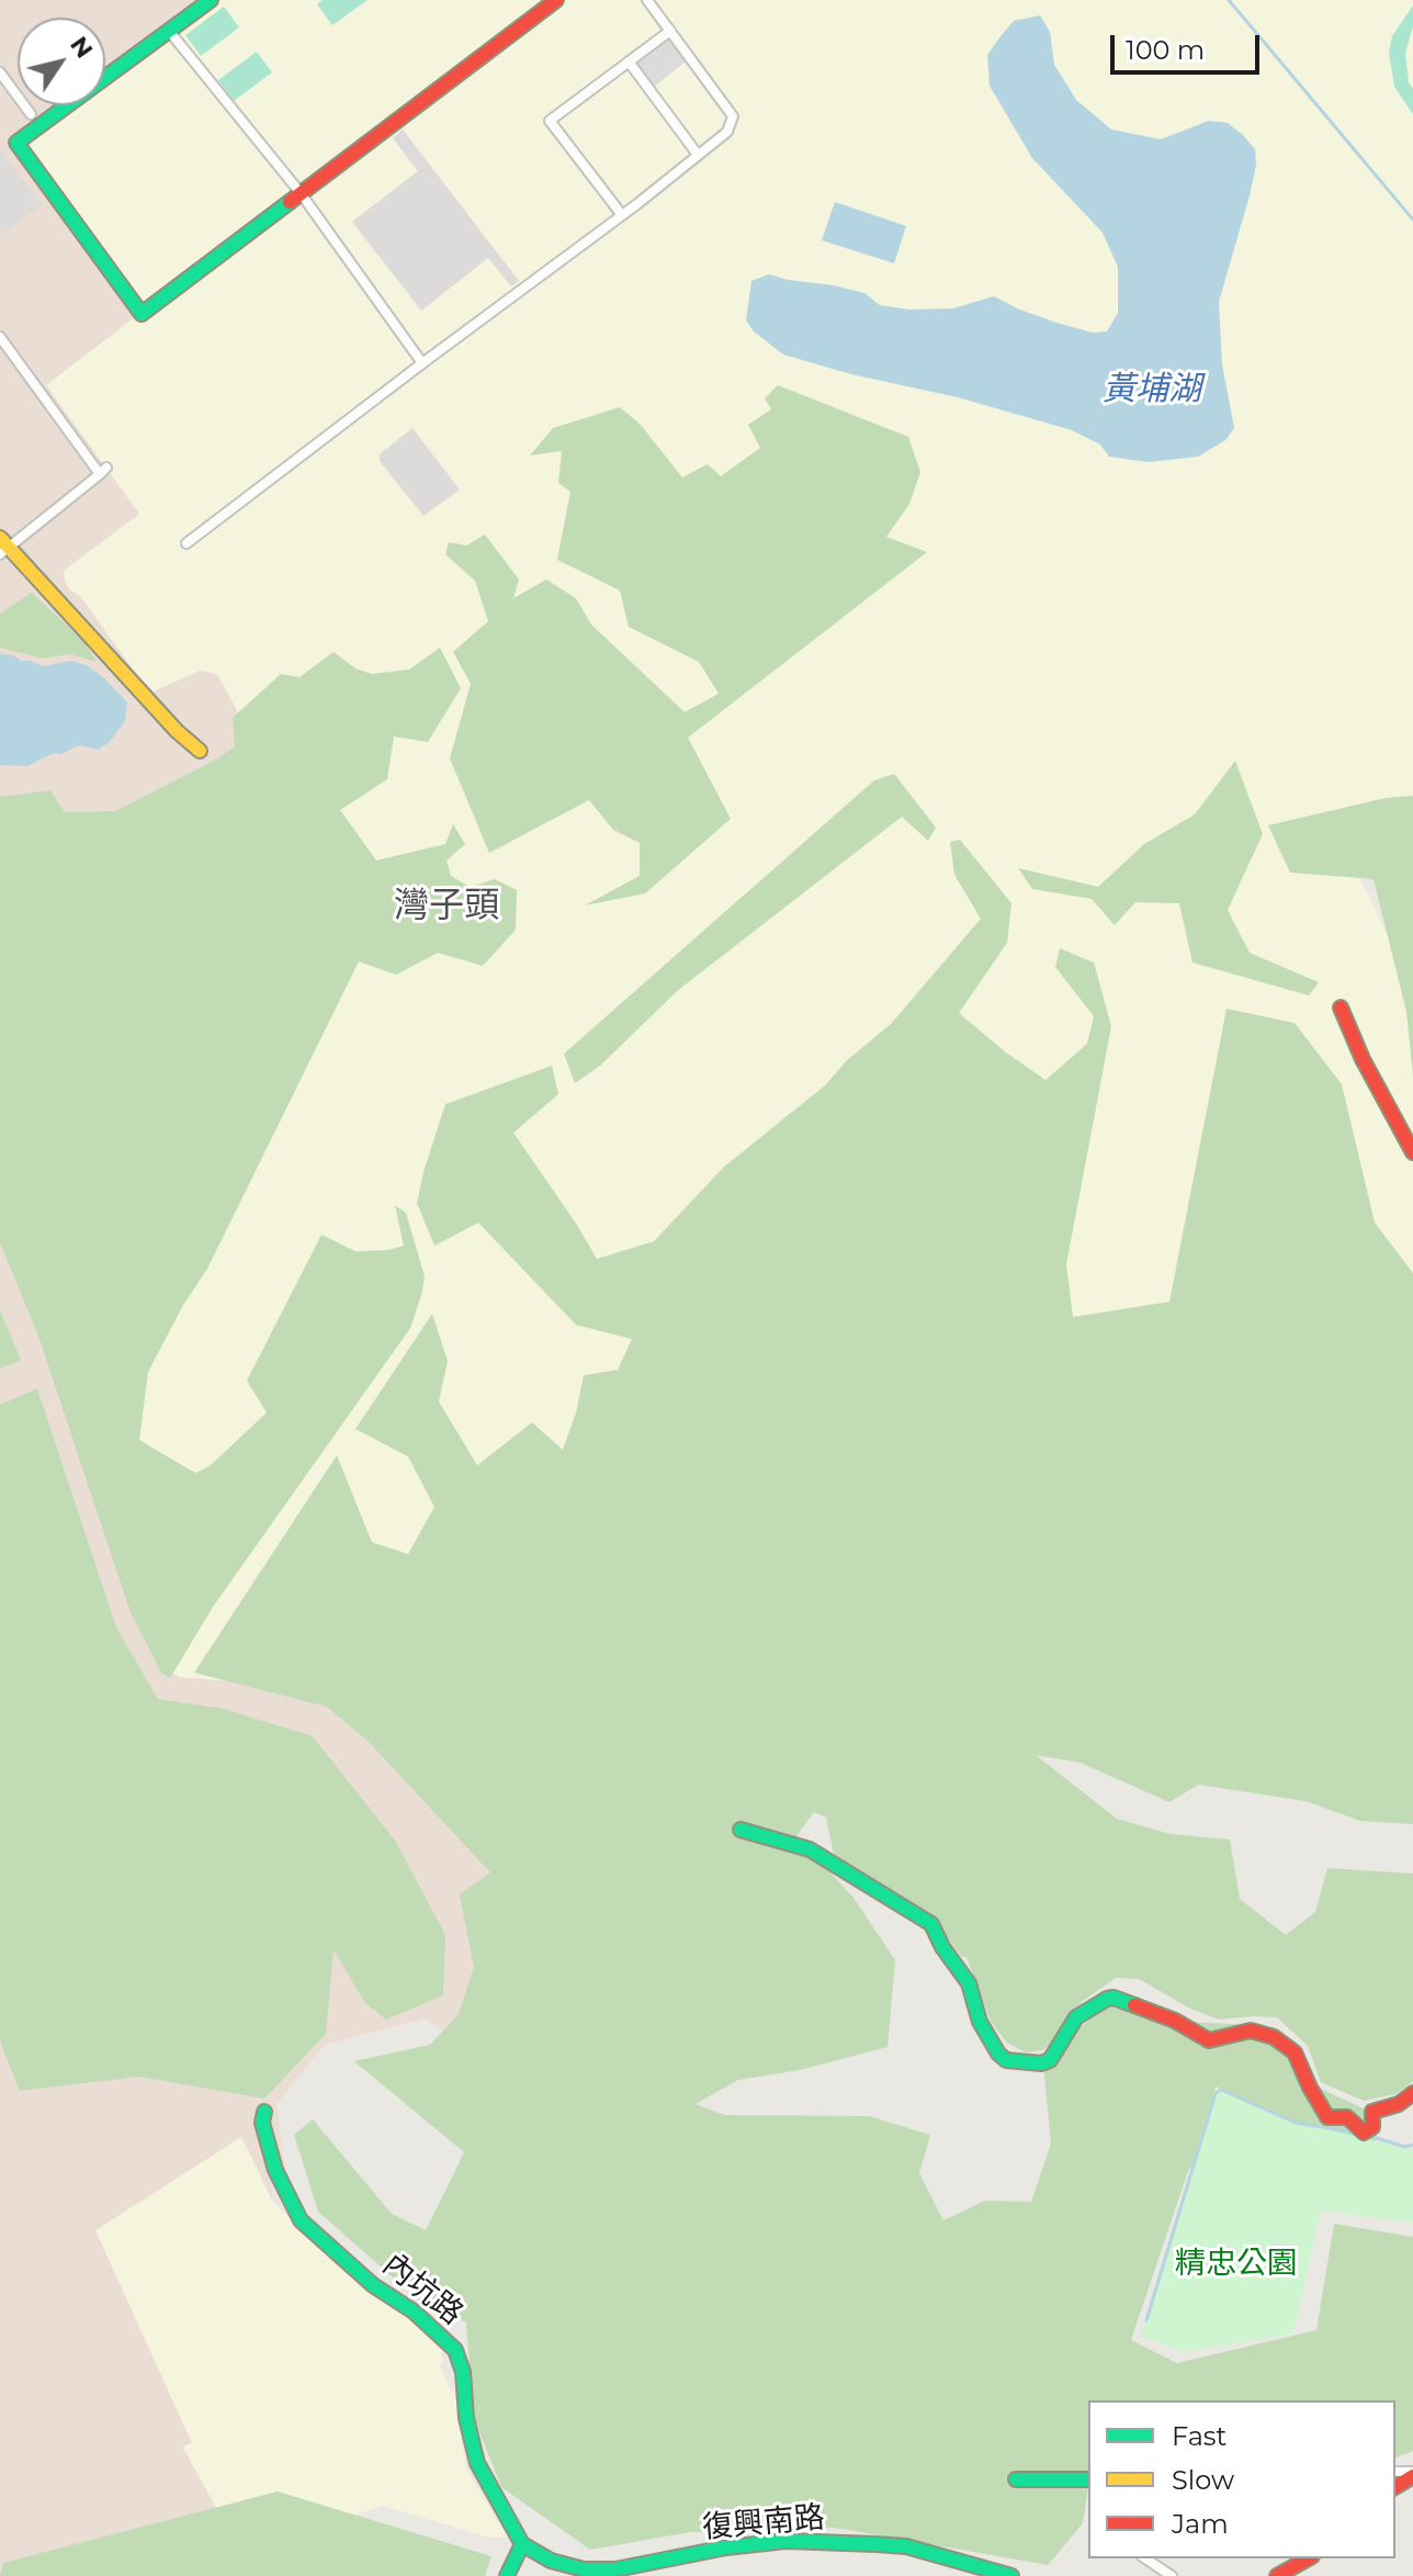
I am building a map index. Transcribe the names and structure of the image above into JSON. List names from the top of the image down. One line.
{"streets":{"street":["內坑路","復興南路"]},"crossings":[["內坑路","復興南路"]],"districts":["灣子頭"],"water":["黃埔湖"],"parks":["精忠公園"],"legend":["Fast","Slow","Jam"],"scale_bar":"100 m","north":"top right"}
